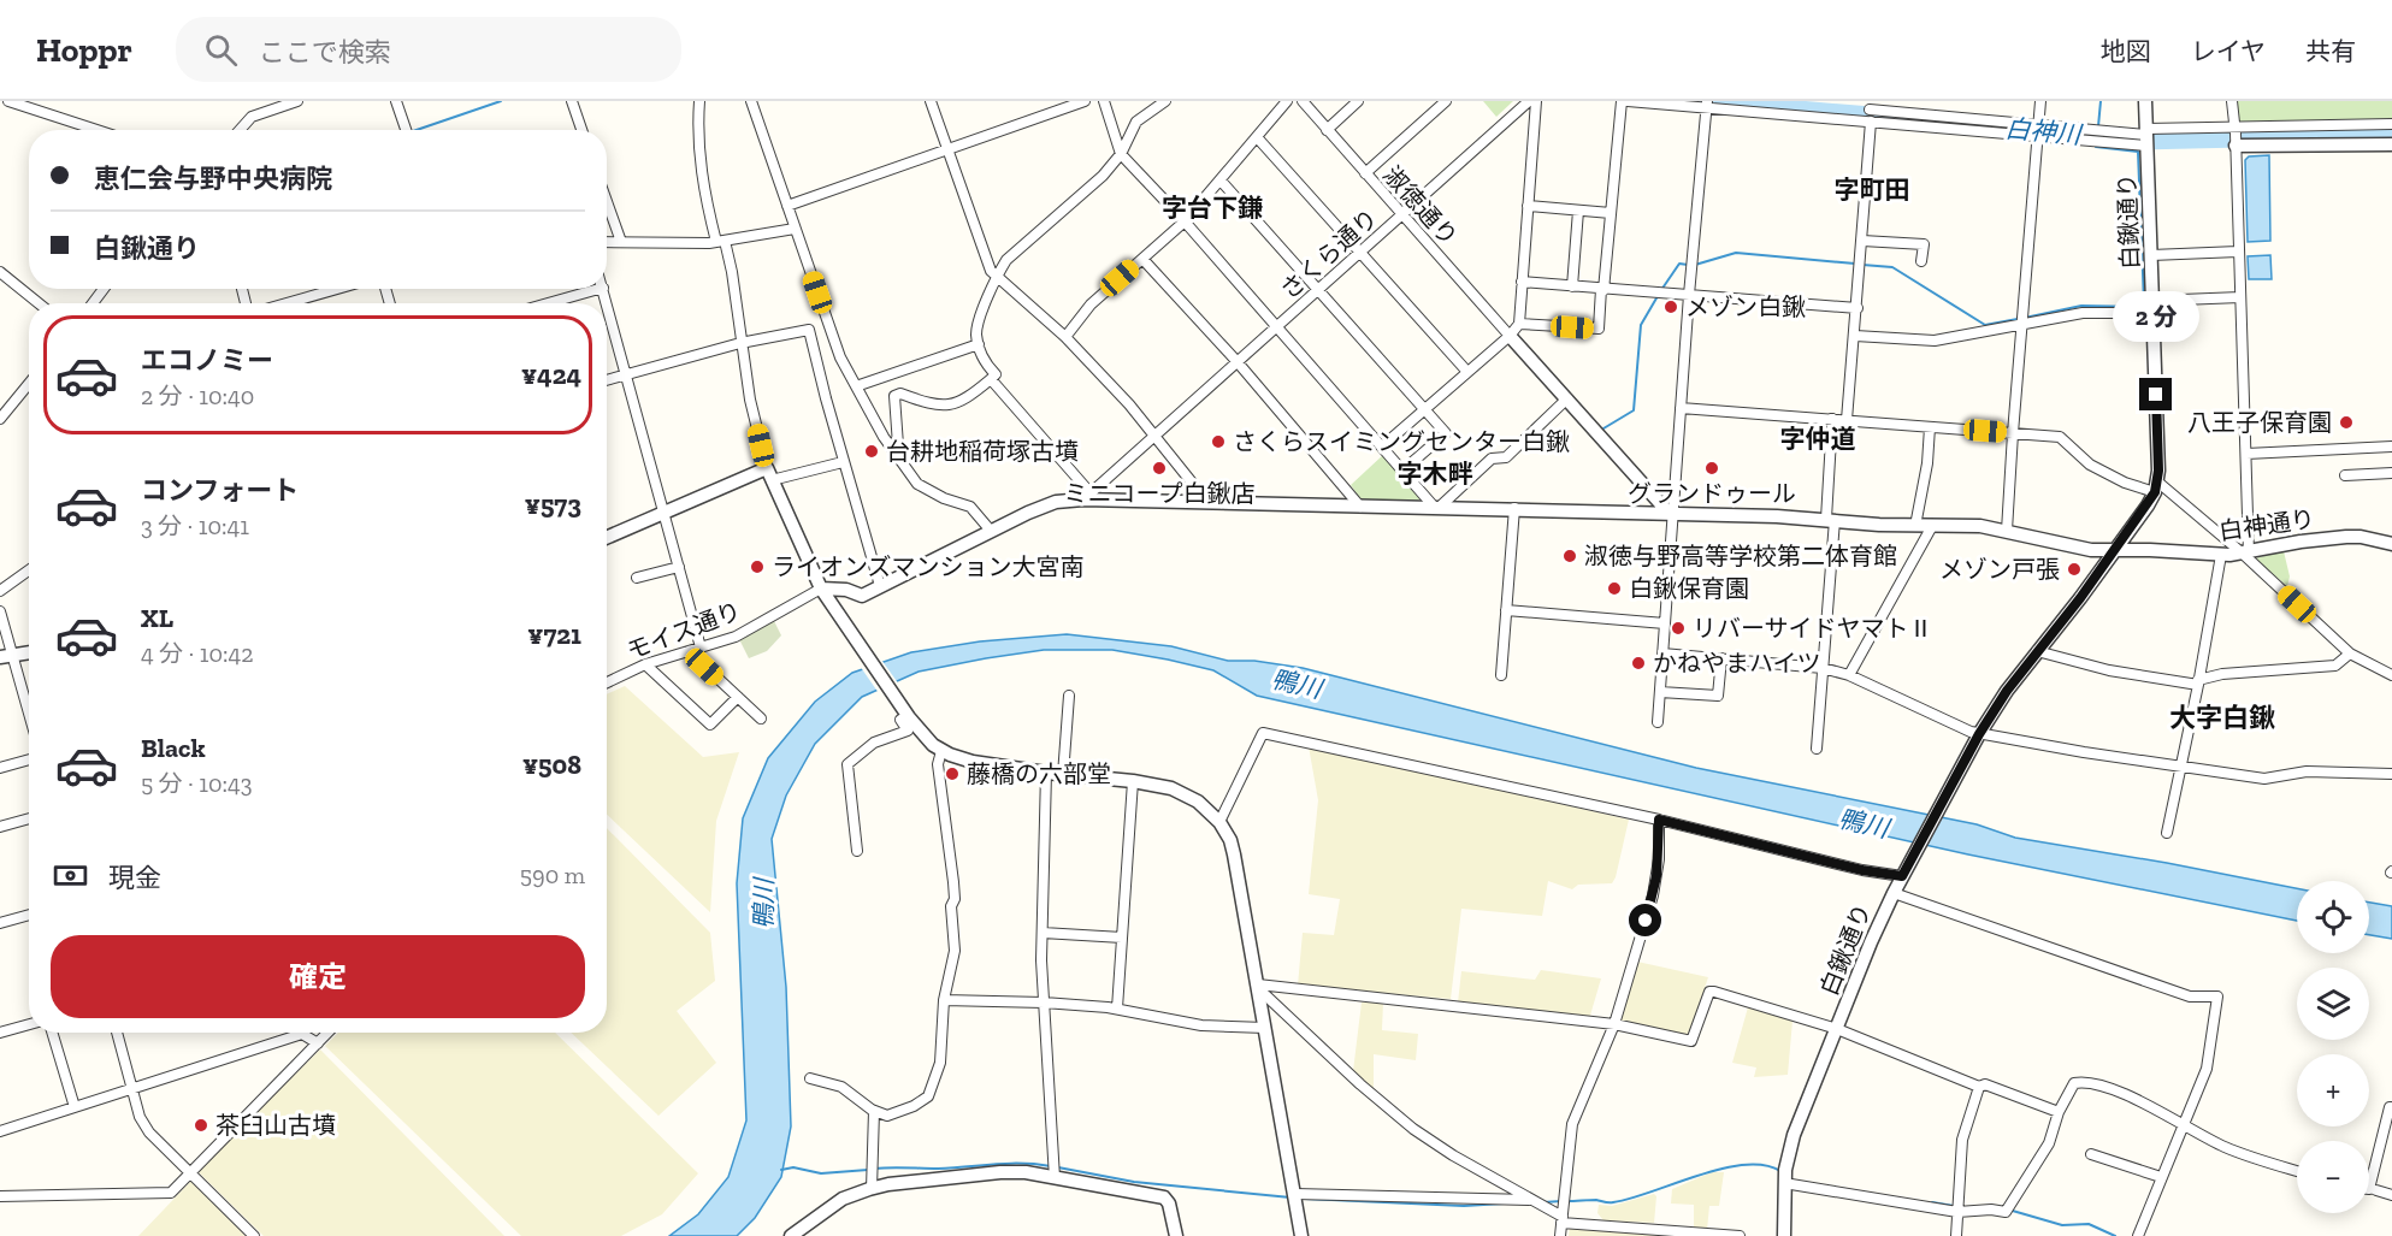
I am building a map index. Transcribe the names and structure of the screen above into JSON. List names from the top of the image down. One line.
{"streets":{"street":["淑徳通り","白鍬通り","さくら通り","白神通り","モイス通り"]},"crossings":[["淑徳通り","さくら通り"],["白鍬通り","白神通り"],["さくら通り","白神通り"],["白神通り","モイス通り"]],"districts":["字町田","字台下鎌","字仲道","字木畔","大字白鍬"],"water":["白神川","鴨川"],"places":["メゾン白鍬","八王子保育園","さくらスイミングセンター白鍬","台耕地稲荷塚古墳","ミニコープ白鍬店","グランドゥール","淑徳与野高等学校第二体育館","ライオンズマンション大宮南","メゾン戸張","白鍬保育園","リバーサイドヤマトⅡ","かねやまハイツ","藤橋の六部堂","茶臼山古墳"],"page":{"header":"Hoppr","search":"ここで検索","nav":["地図","レイヤ","共有"],"banner":["恵仁会与野中央病院","白鍬通り"],"bubble":"2 分","list":[{"name":"エコノミー","note":"2 分 · 10:40","value":"¥424"},{"name":"コンフォート","note":"3 分 · 10:41","value":"¥573"},{"name":"XL","note":"4 分 · 10:42","value":"¥721"},{"name":"Black","note":"5 分 · 10:43","value":"¥508"}],"pay":["現金","590 m"],"map_buttons":["+","−"],"buttons":"確定"}}
